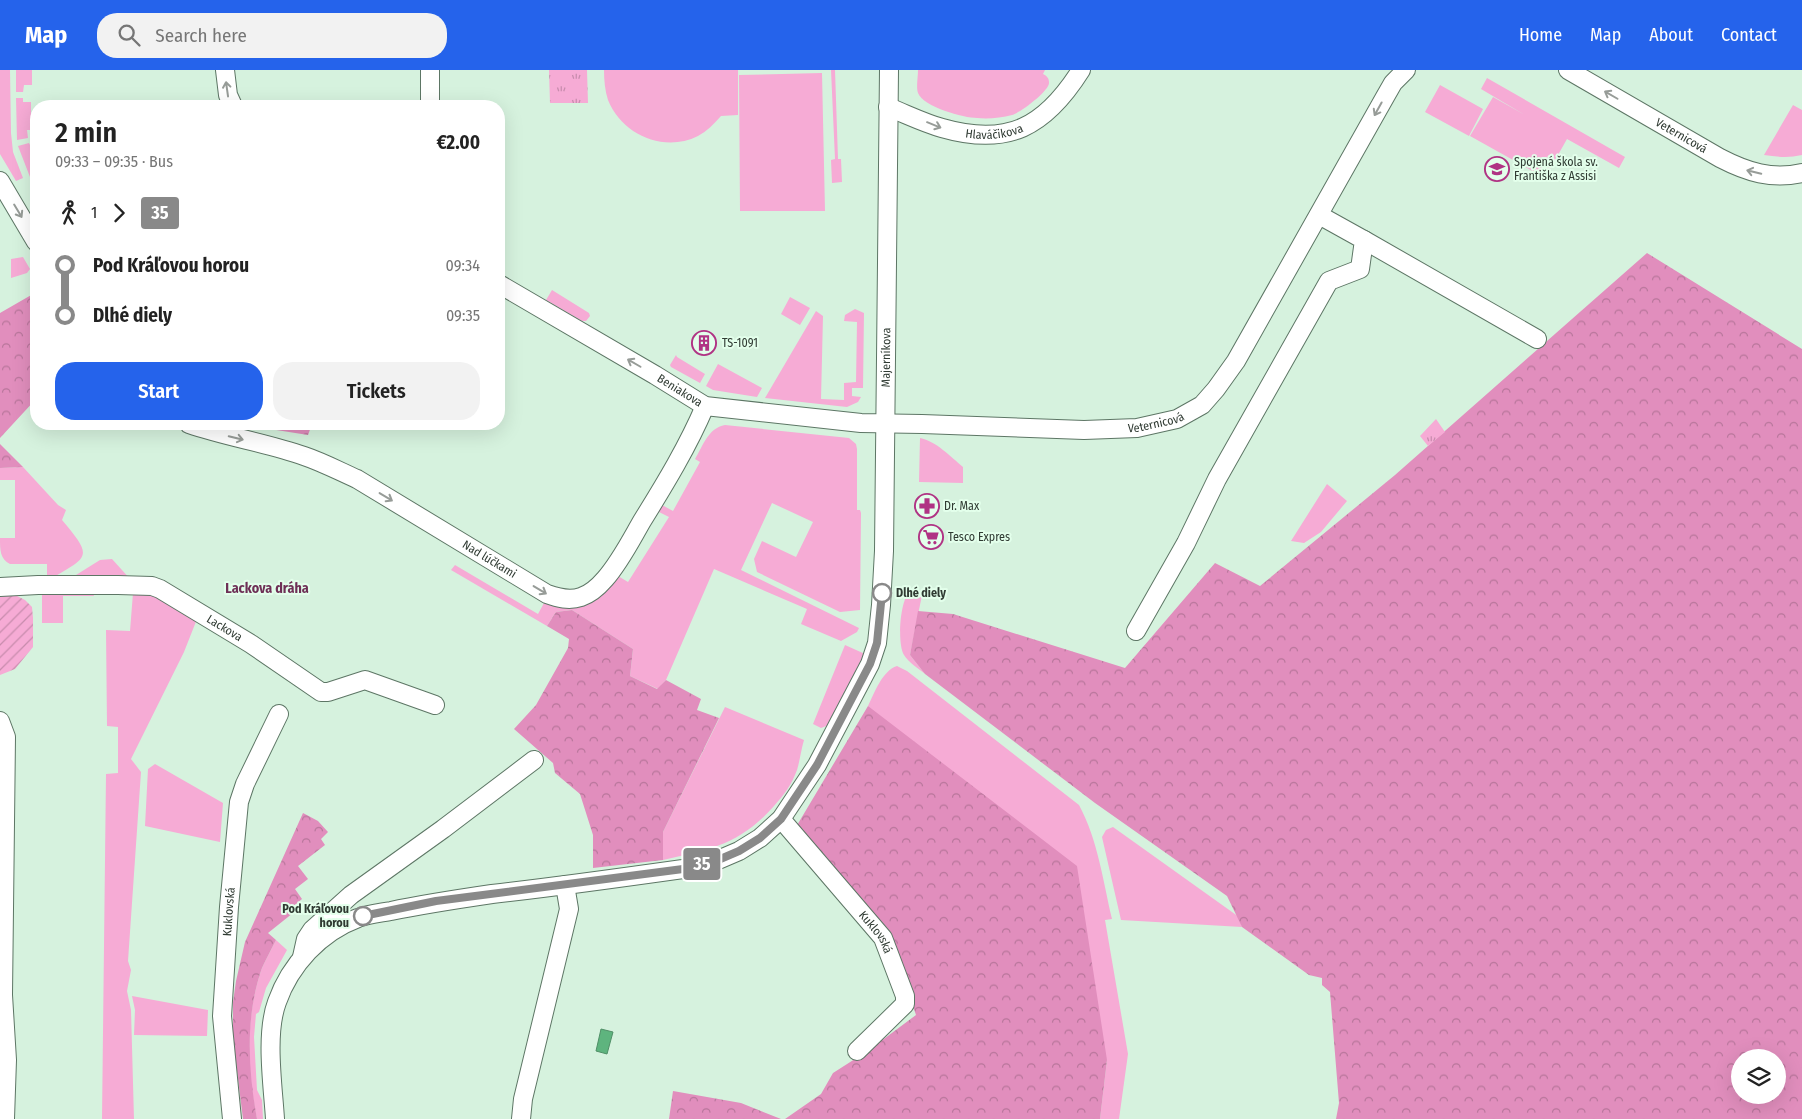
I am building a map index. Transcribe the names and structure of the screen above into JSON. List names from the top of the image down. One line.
{"streets":{"street":["Hlaváčikova","Veternicová","Majerníkova","Beniakova","Nad lúčkami","Lackova","Kuklovská"]},"crossings":[["Hlaváčikova","Majerníkova"],["Veternicová","Majerníkova"],["Veternicová","Beniakova"],["Majerníkova","Beniakova"],["Majerníkova","Kuklovská"],["Beniakova","Nad lúčkami"]],"one_way":["Hlaváčikova","Beniakova"],"districts":["Lackova dráha"],"places":{"school or university":["Spojená škola sv. Františka z Assisi"],"building":["TS-1091"],"pharmacy":["Dr. Max"],"supermarket":["Tesco Expres"],"other":["Dlhé diely","Pod Kráľovou horou"]},"lines":["bus line 35"],"page":{"header":"Map","search":"Search here","nav":["Home","Map","About","Contact"],"on_map":"35","heading":["2 min","09:33 – 09:35 · Bus","€2.00"],"legs":["1","35"],"list":[{"name":"Pod Kráľovou horou","value":"09:34"},{"name":"Dlhé diely","value":"09:35"}],"buttons":["Start","Tickets"]}}
